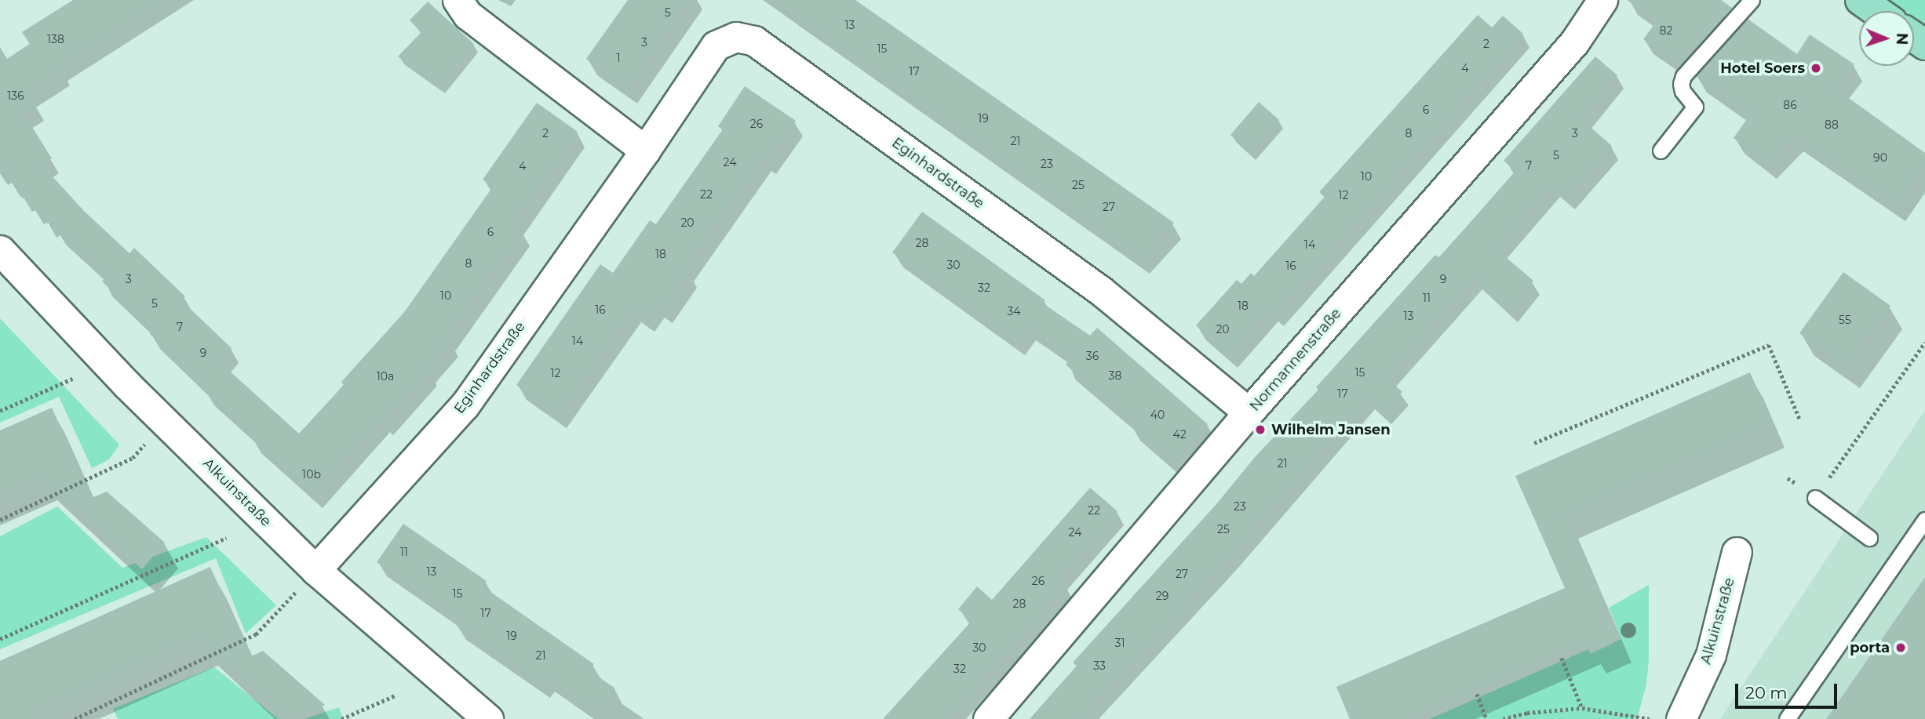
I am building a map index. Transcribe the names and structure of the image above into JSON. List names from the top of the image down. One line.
{"streets":{"street":["Eginhardstraße","Normannenstraße","Alkuinstraße"]},"crossings":[["Eginhardstraße","Normannenstraße"],["Eginhardstraße","Alkuinstraße"]],"places":["Hotel Soers","Wilhelm Jansen","porta"],"house_numbers":["5","13","82","138","3","2","15","1","4","17","136","86","6","19","26","88","2","8","3","21","5","90","24","23","7","4","10","25","22","12","27","20","6","28","14","18","8","30","16","3","9","32","10","11","5","18","16","34","13","55","7","20","14","9","36","15","12","38","10a","17","40","42","21","10b","23","22","25","24","11","13","27","26","15","29","28","17","19","31","30","21","33","32"],"scale_bar":"20 m","north":"right"}
